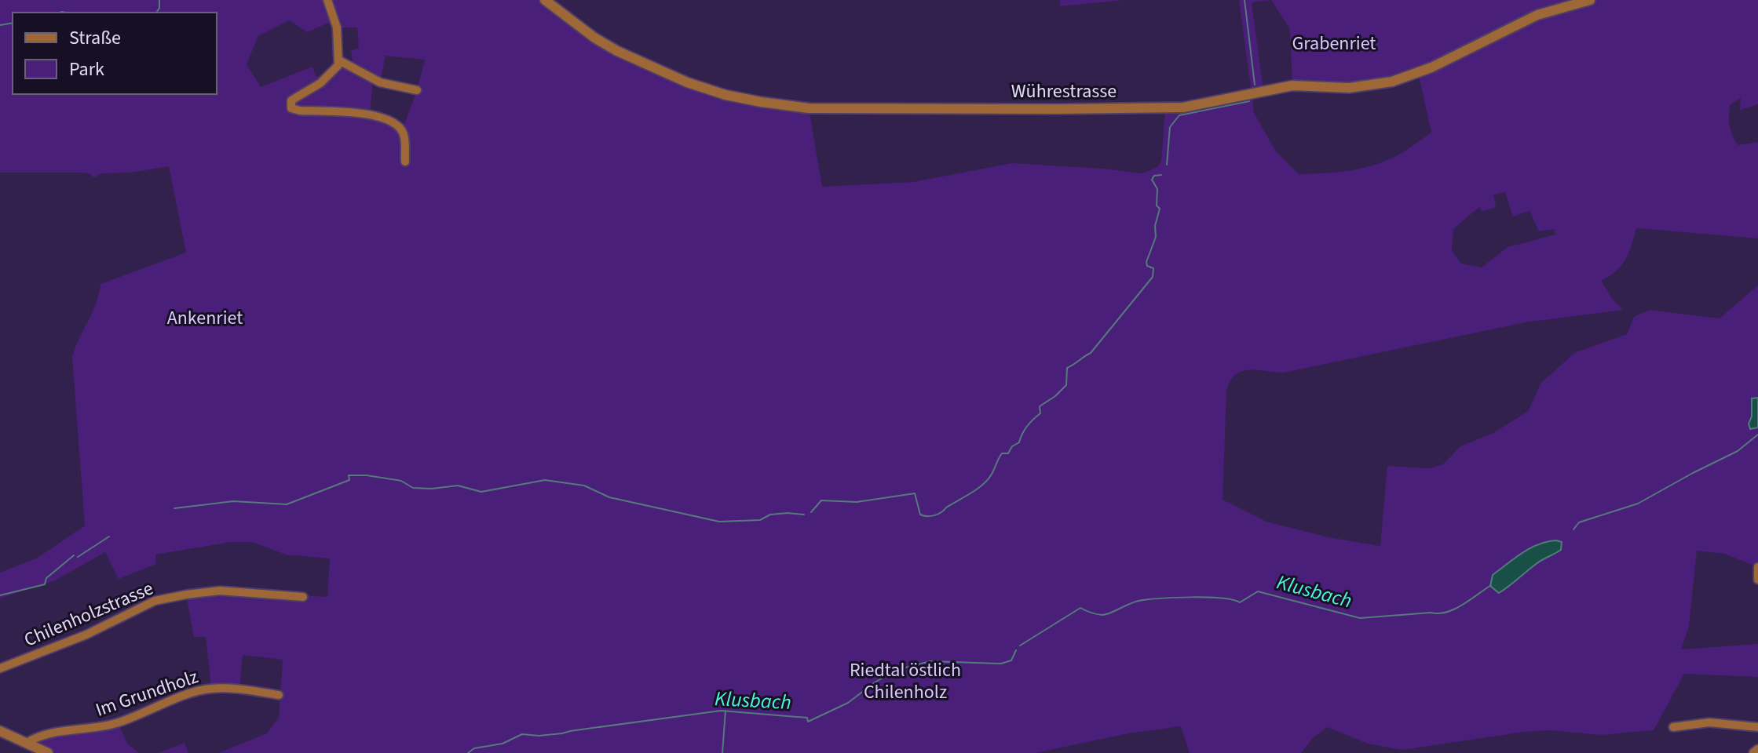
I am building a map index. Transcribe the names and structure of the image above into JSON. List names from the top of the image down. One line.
{"streets":{"street":["Wührestrasse","Chilenholzstrasse","Im Grundholz"]},"water":["Klusbach"],"parks":["Grabenriet","Ankenriet","Riedtal östlich Chilenholz"],"legend":["Straße","Park"]}
